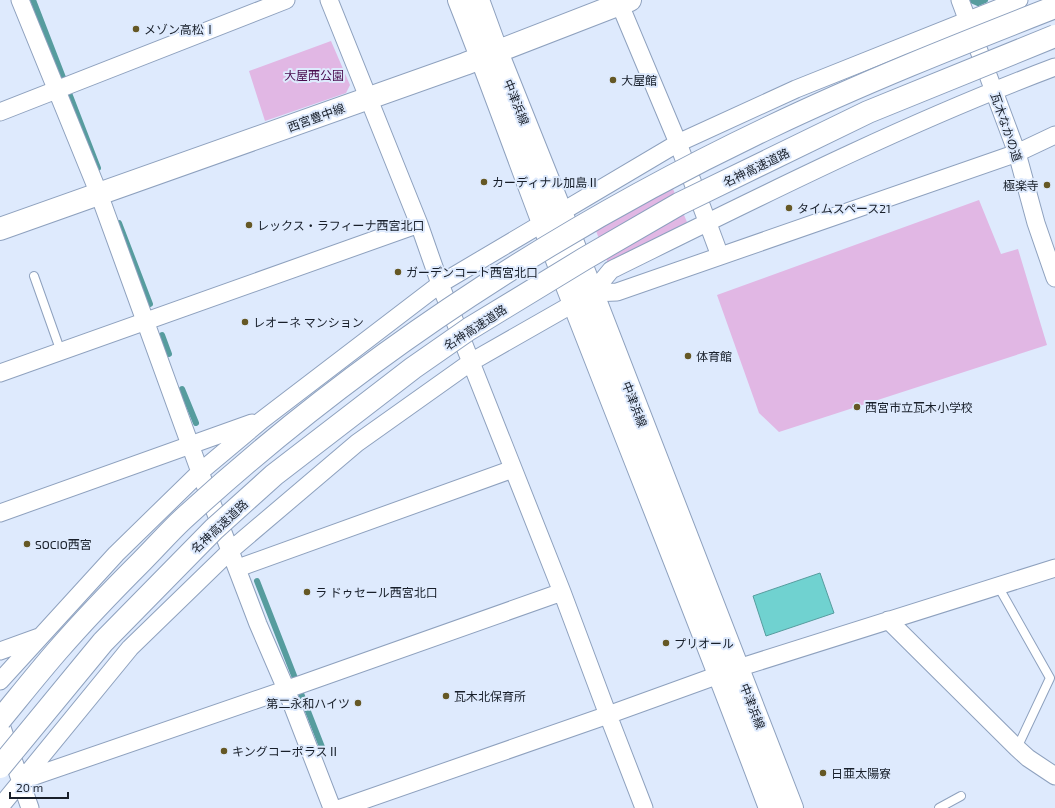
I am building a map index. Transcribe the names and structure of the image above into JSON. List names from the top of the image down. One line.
{"streets":{"main road":["中津浜線","西宮豊中線","名神高速道路"],"street":["瓦木なかの道"]},"crossings":[["中津浜線","西宮豊中線"]],"parks":["大屋西公園"],"places":["メゾン高松Ⅰ","大屋館","カーディナル加島Ⅱ","極楽寺","タイムスペース21","レックス・ラフィーナ西宮北口","ガーデンコート西宮北口","レオーネ マンション","体育館","西宮市立瓦木小学校","SOCIO西宮","ラ ドゥセール西宮北口","プリオール","瓦木北保育所","第二永和ハイツ","キングコーポラスⅡ","日亜太陽寮"],"scale_bar":"20 m"}
